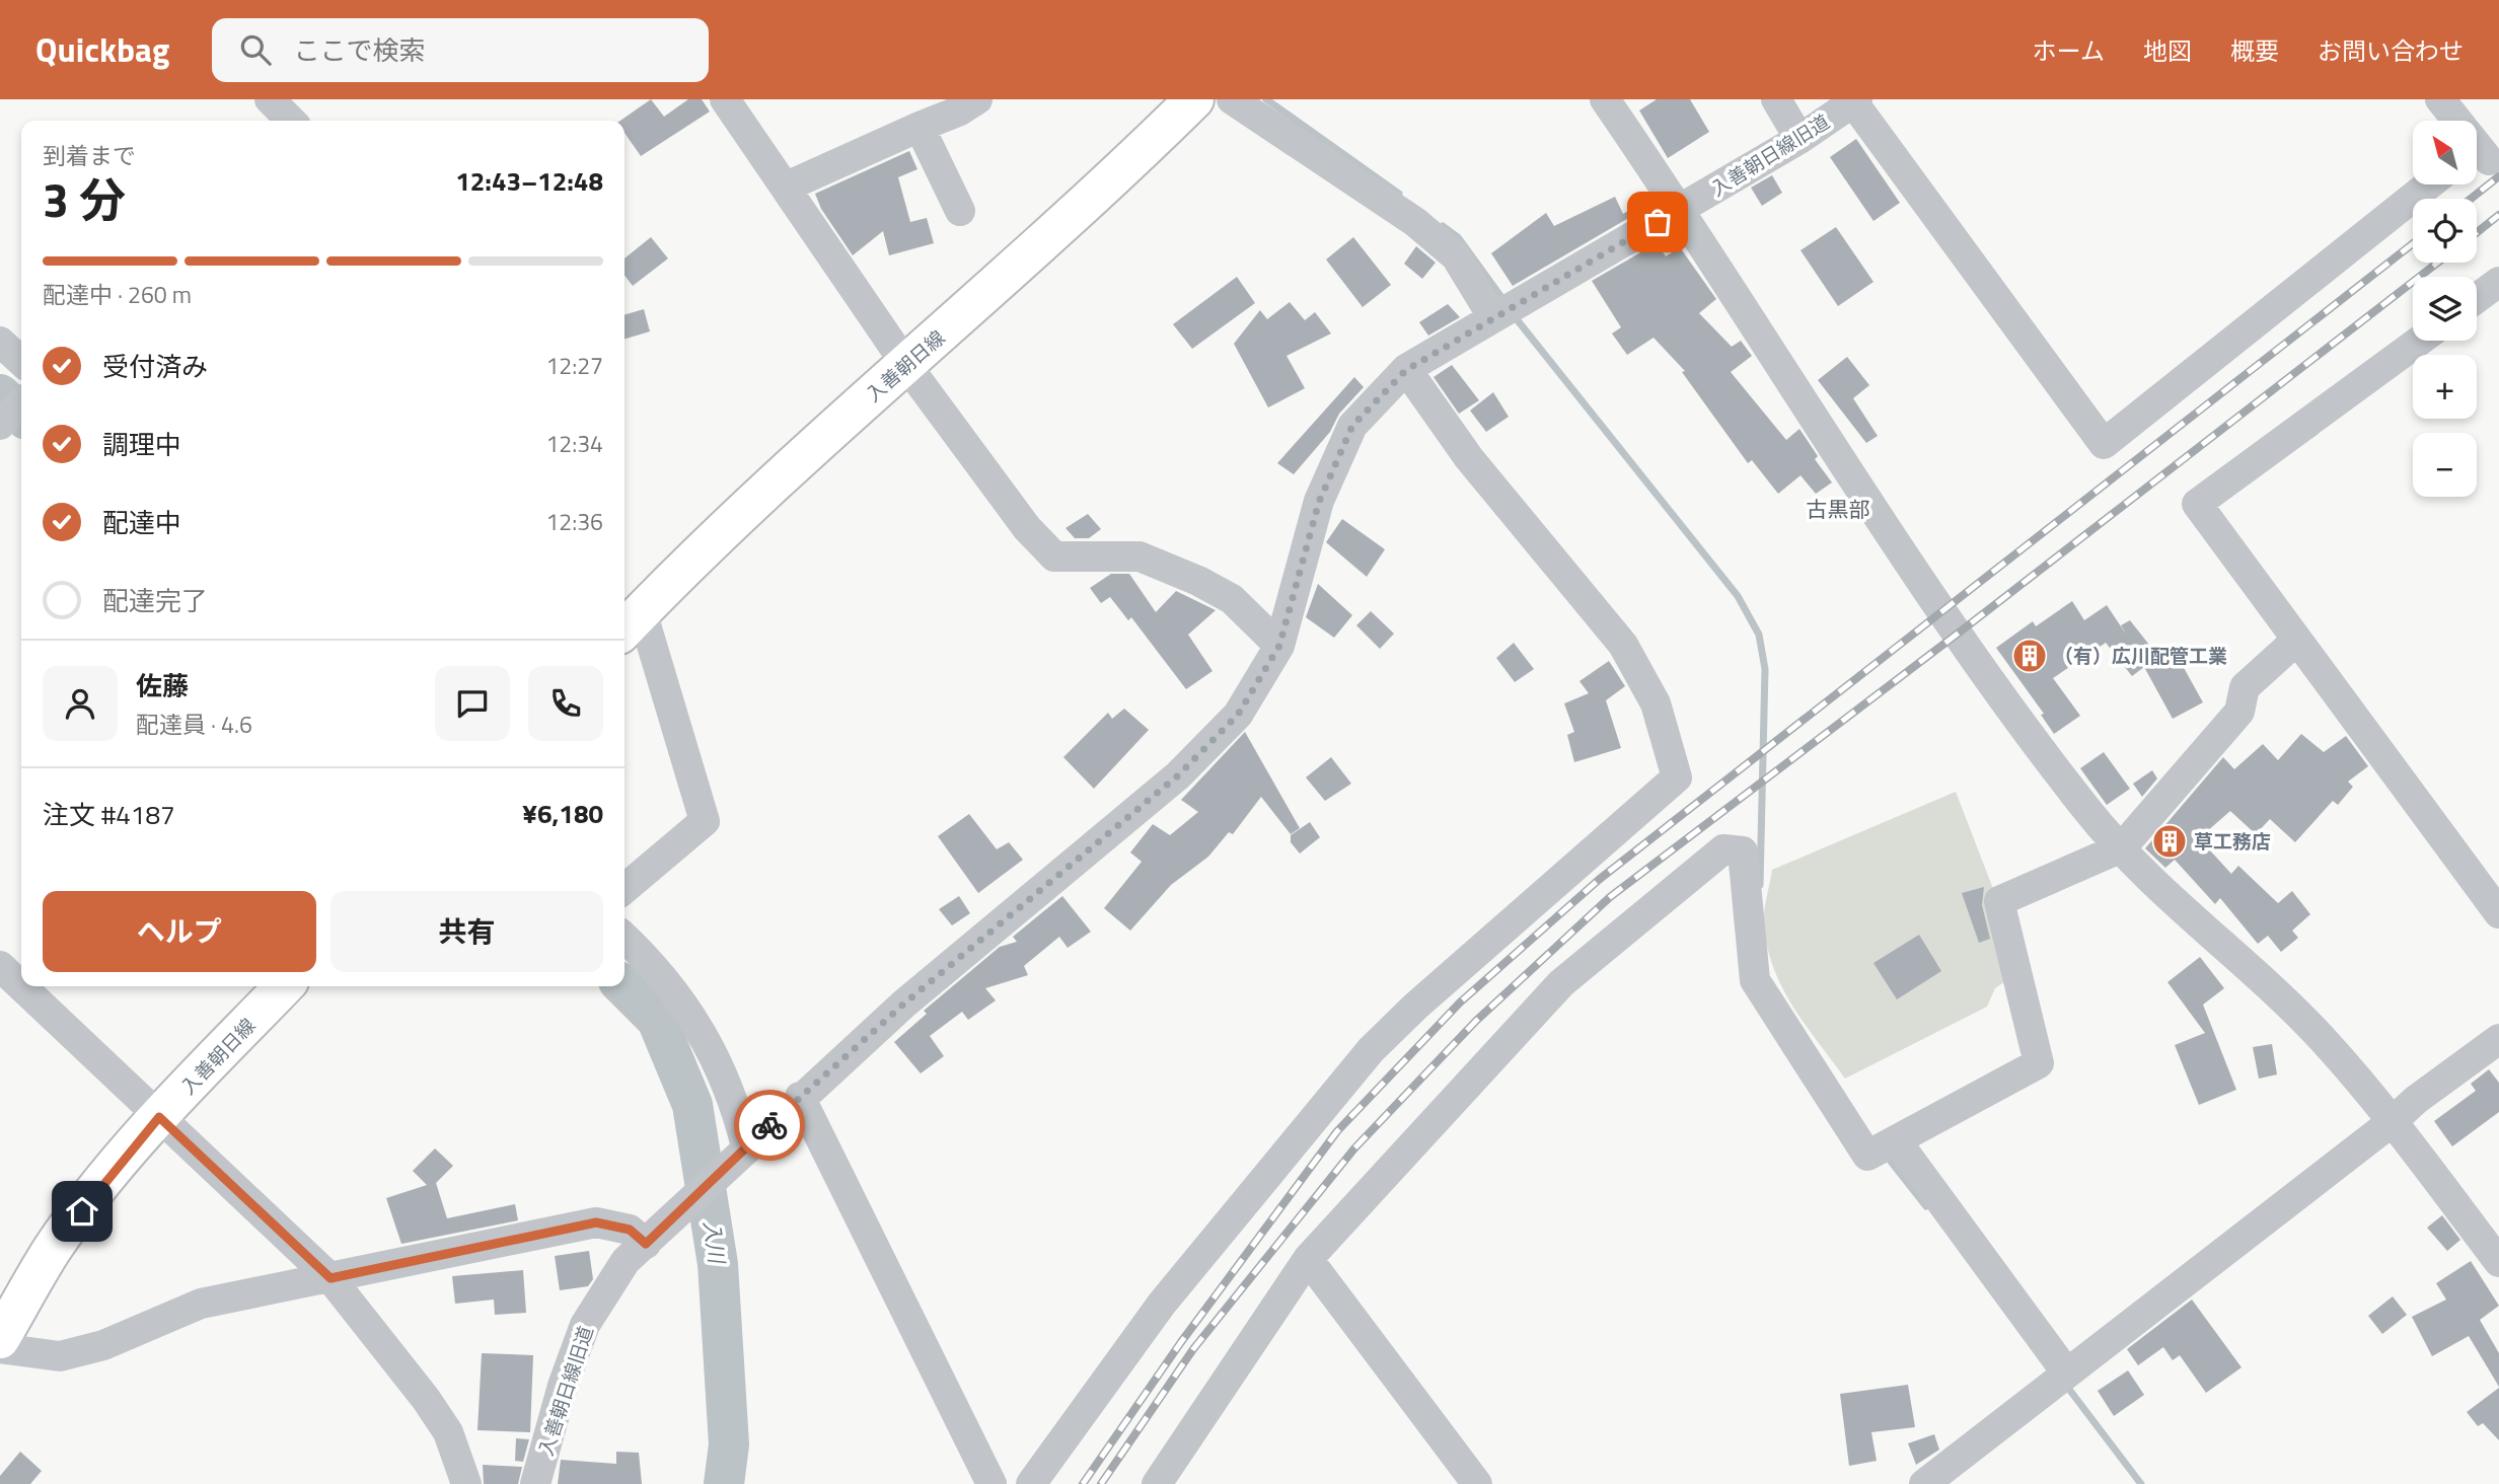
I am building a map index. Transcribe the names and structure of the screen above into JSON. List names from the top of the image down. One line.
{"streets":{"main road":["入善朝日線"],"street":["入善朝日線旧道"]},"districts":["古黒部"],"water":["入川"],"places":{"building":["（有）広川配管工業","草工務店"]},"north":"top left","page":{"header":"Quickbag","search":"ここで検索","nav":["ホーム","地図","概要","お問い合わせ"],"map_buttons":["+","−"],"heading":["3 分","到着まで","12:43–12:48"],"panel":["佐藤","配達員 · 4.6","注文 #4187","¥6,180"],"bar":"配達中 · 260 m","list":[["受付済み","12:27"],["調理中","12:34"],["配達中","12:36"],"配達完了"],"buttons":["ヘルプ","共有"]}}
